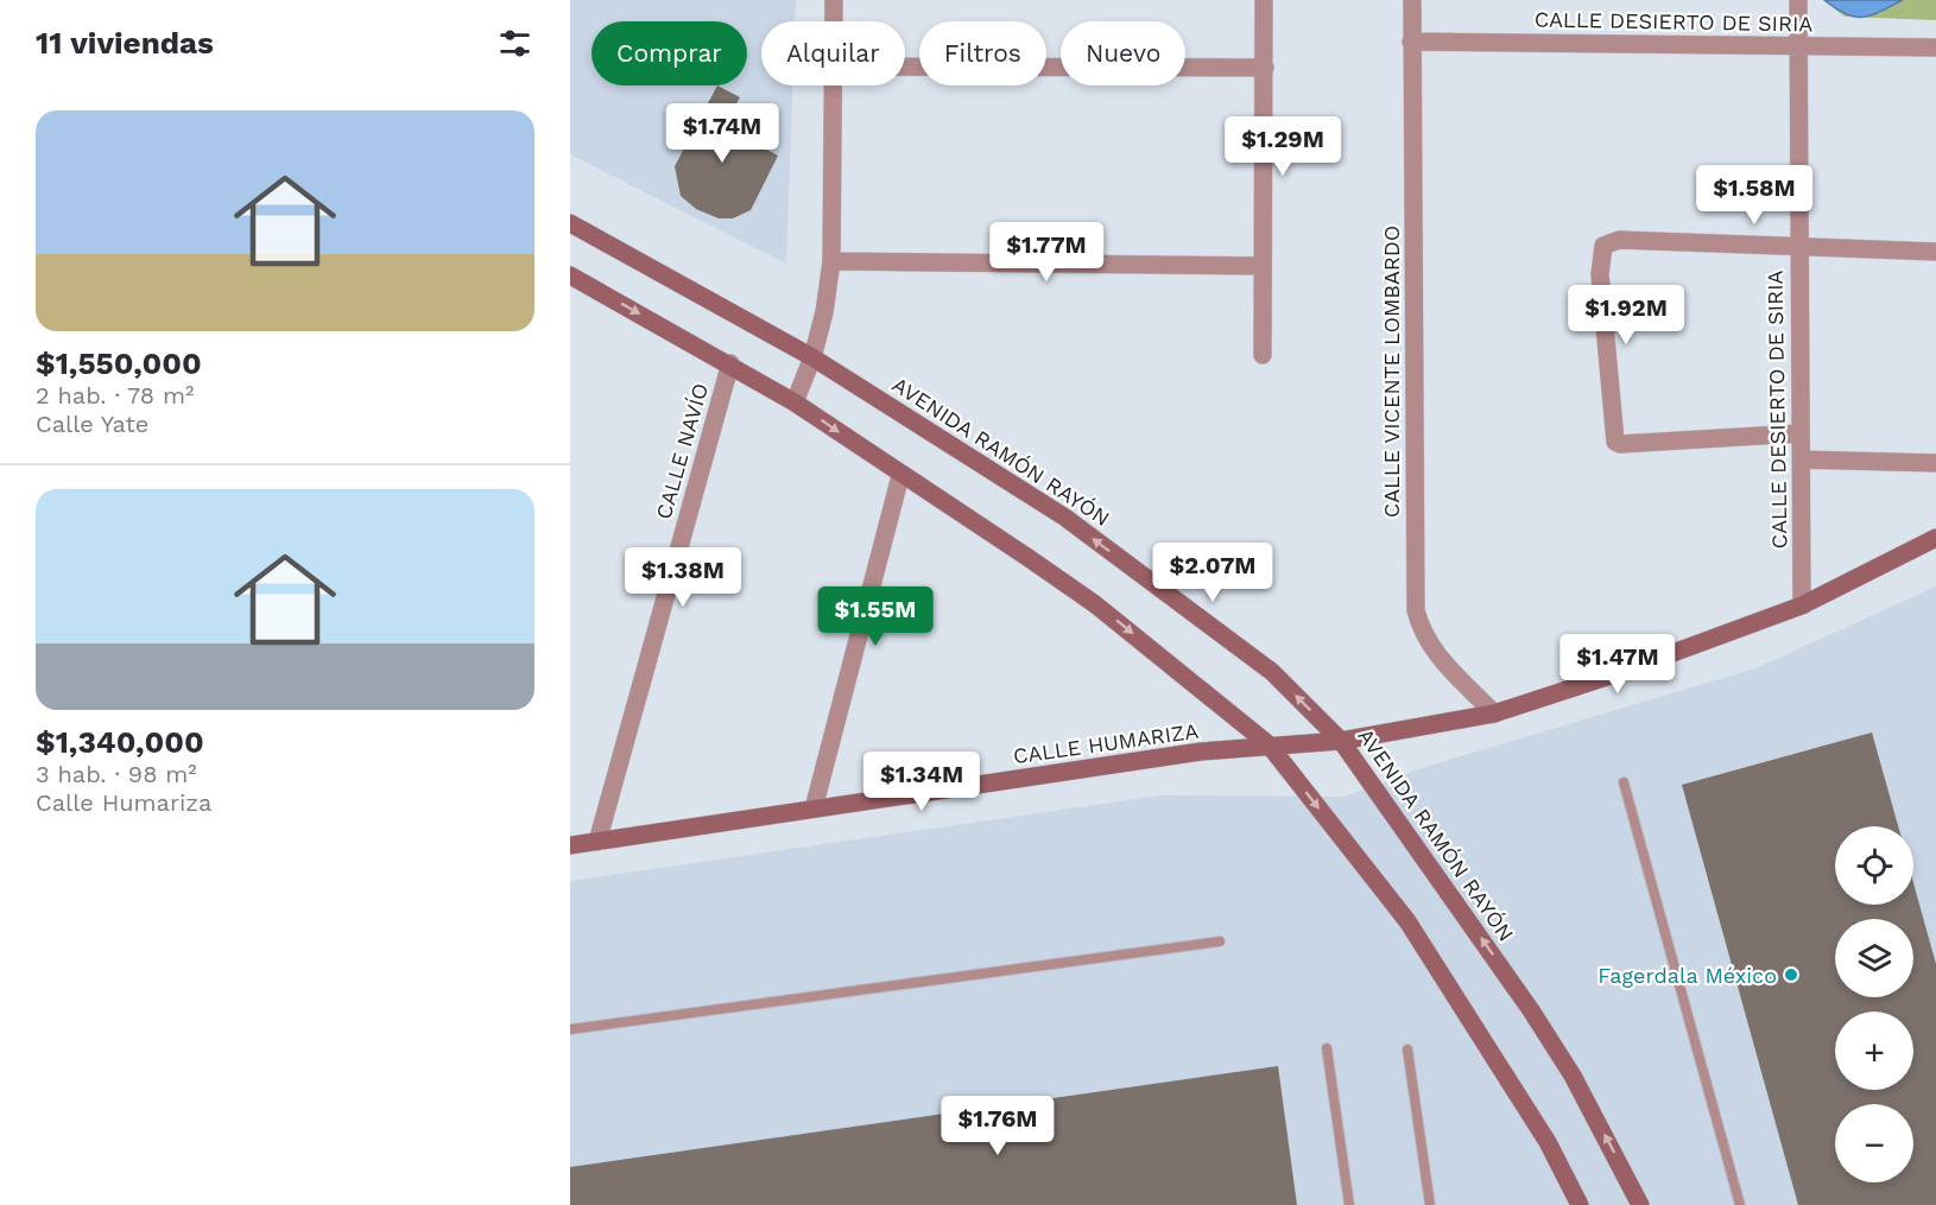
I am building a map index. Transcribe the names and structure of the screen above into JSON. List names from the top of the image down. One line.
{"streets":{"main road":["AVENIDA RAMÓN RAYÓN","CALLE HUMARIZA"],"street":["CALLE DESIERTO DE SIRIA","CALLE VICENTE LOMBARDO","CALLE NAVÍO"]},"crossings":[["CALLE DESIERTO DE SIRIA","CALLE VICENTE LOMBARDO"],["CALLE DESIERTO DE SIRIA","CALLE HUMARIZA"],["CALLE VICENTE LOMBARDO","CALLE HUMARIZA"],["CALLE NAVÍO","CALLE HUMARIZA"],["AVENIDA RAMÓN RAYÓN","CALLE HUMARIZA"]],"places":["Fagerdala México"],"page":{"heading":"11 viviendas","chip":["Comprar","Alquilar","Filtros","Nuevo"],"list":[{"name":"$1,550,000","note":"2 hab. · 78 m² · Calle Yate"},{"name":"$1,340,000","note":"3 hab. · 98 m² · Calle Humariza"}],"price":["$1.74M","$1.29M","$1.58M","$1.77M","$1.92M","$2.07M","$1.38M","$1.55M","$1.47M","$1.34M","$1.76M"],"map_buttons":["+","−"]}}
